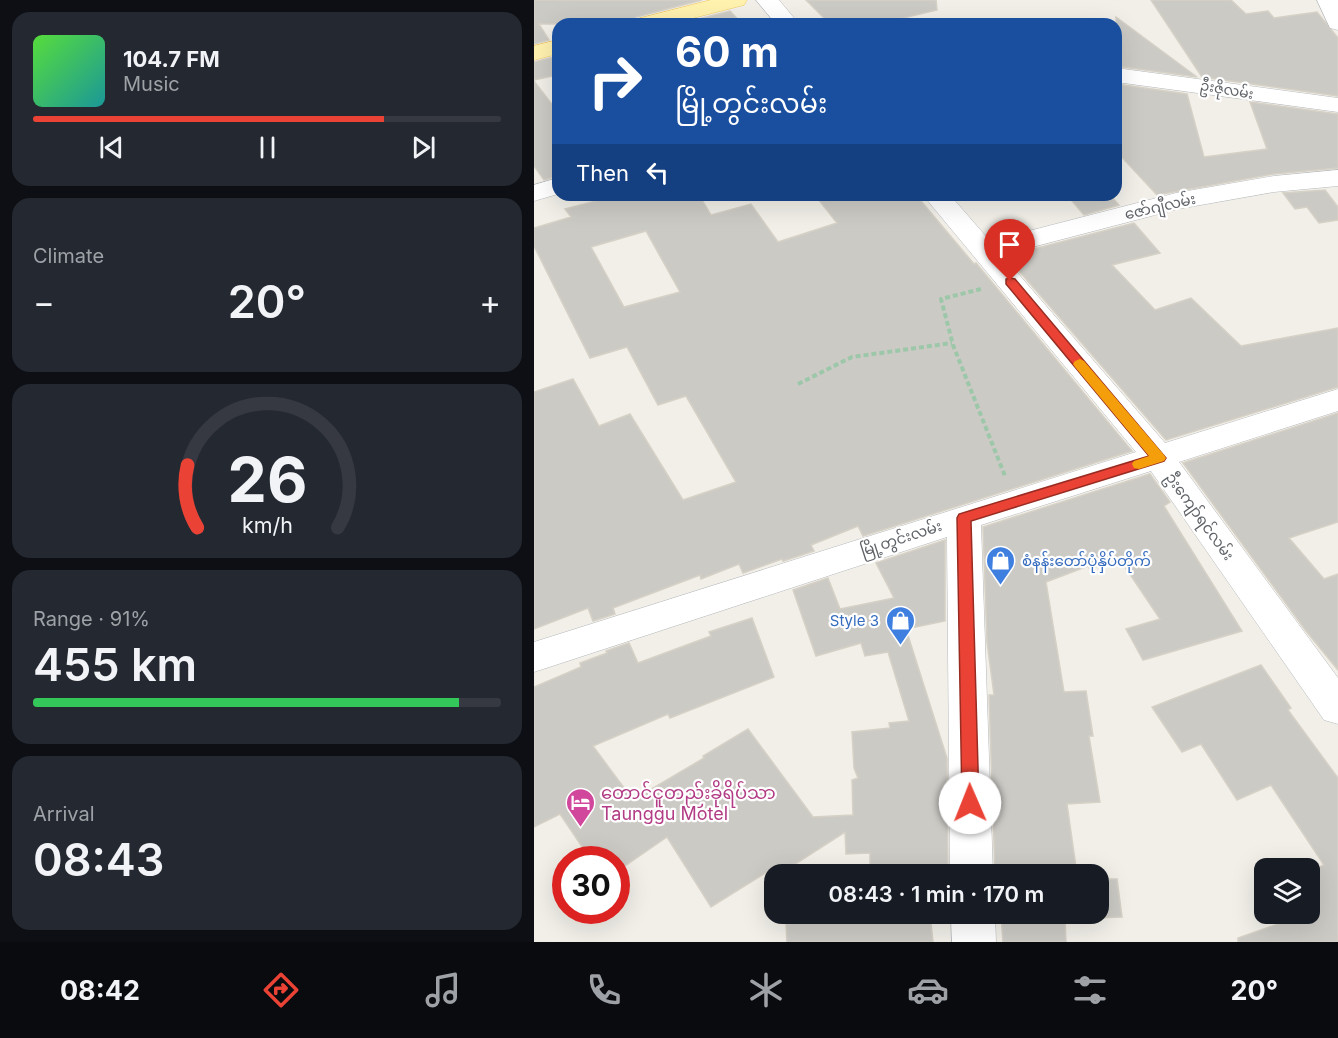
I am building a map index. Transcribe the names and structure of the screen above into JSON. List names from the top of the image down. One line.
{"streets":{"street":["ဦးဇိုလမ်း","ဇော်ဂျီလမ်း","ဦးကျော်ရင်လမ်း","မြို့တွင်းလမ်း"]},"crossings":[["ဇော်ဂျီလမ်း","ဦးကျော်ရင်လမ်း"],["ဦးကျော်ရင်လမ်း","မြို့တွင်းလမ်း"]],"places":{"shop":["စံနန်းတော်ပုံနှိပ်တိုက်","Style 3"],"hotel":["တောင်ငူတည်းခိုရိပ်သာ Taunggu Motel"]},"page":{"turn":["60 m","မြို့တွင်းလမ်း"],"song":["104.7 FM","Music"],"then":"Then","tile":["Climate",["Range · 91%","455 km"],["Arrival","08:43"]],"heat":["−","20°","+"],"limit":"30","trip":"08:43 · 1 min · 170 m","tabs":["08:42","20°"],"gauge":["26","km/h"]}}
